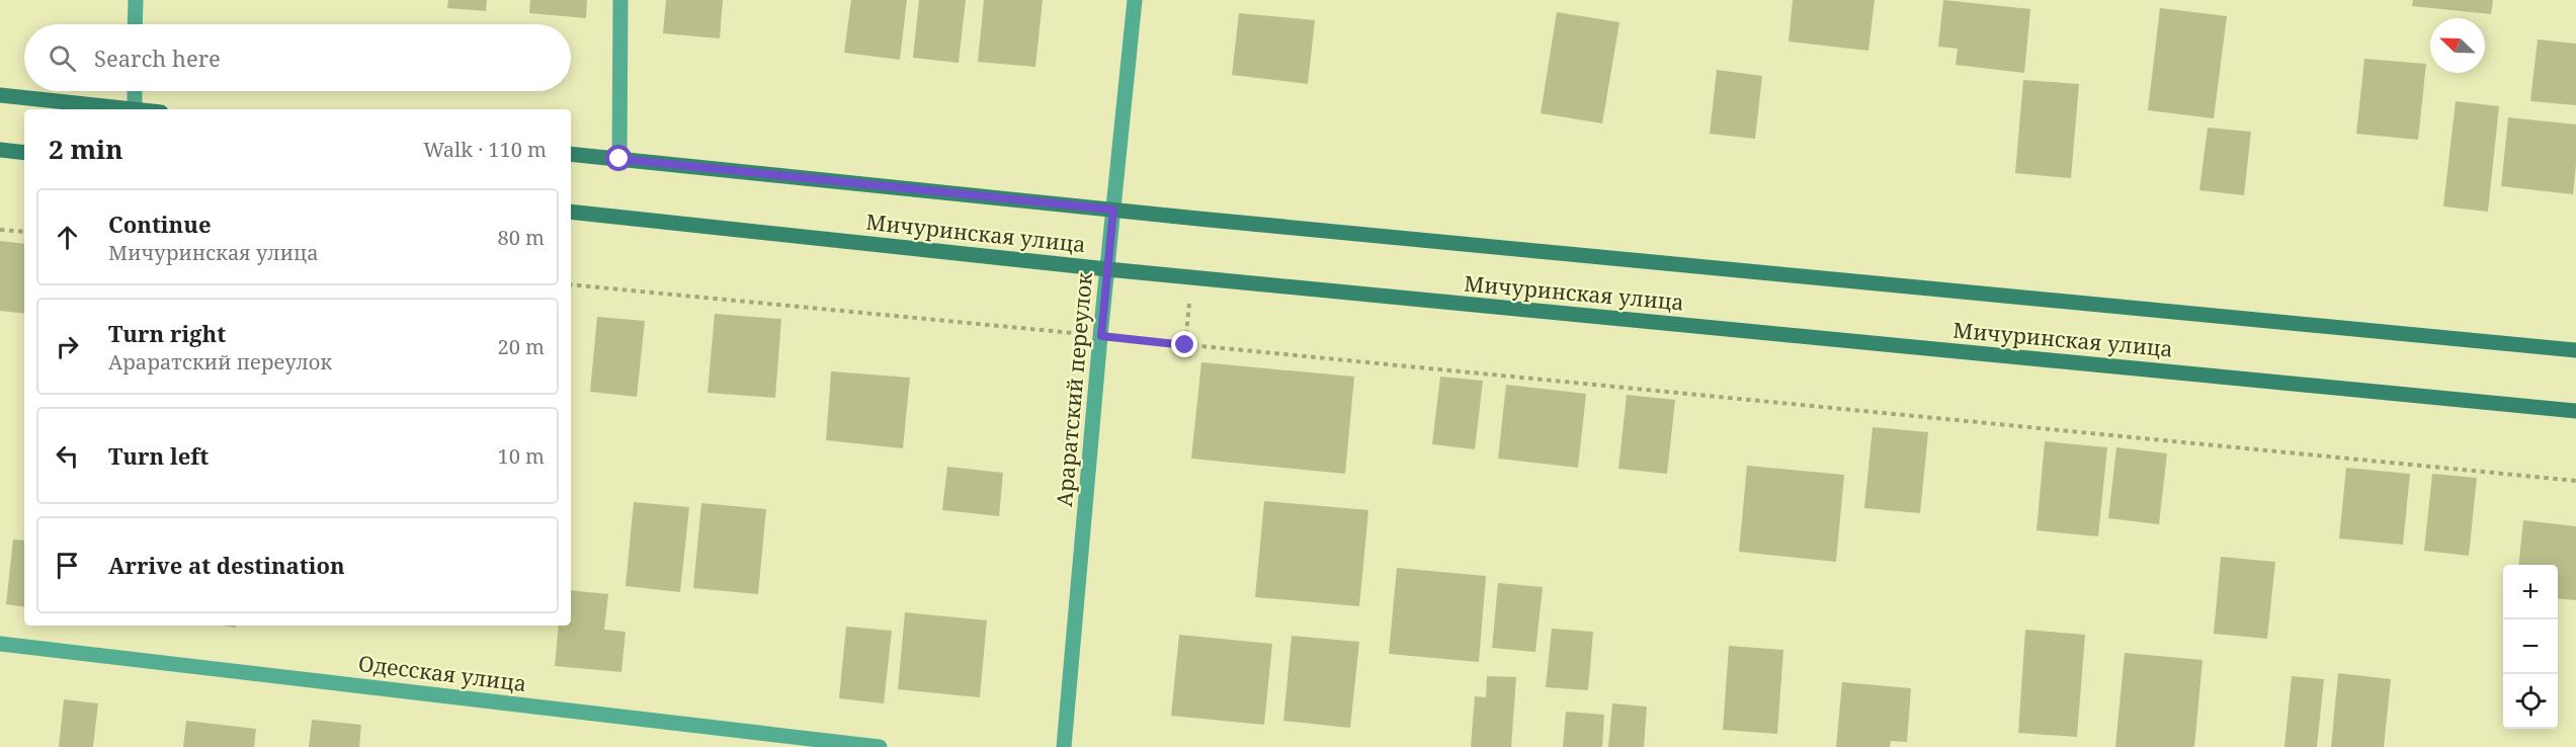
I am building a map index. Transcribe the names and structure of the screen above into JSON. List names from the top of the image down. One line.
{"streets":{"main road":["Мичуринская улица"],"street":["Араратский переулок","Одесская улица"]},"crossings":[["Мичуринская улица","Араратский переулок"]],"north":"top left","page":{"search":"Search here","heading":["2 min","Walk · 110 m"],"list":[["Continue","Мичуринская улица","80 m"],["Turn right","Араратский переулок","20 m"],["Turn left","10 m"],"Arrive at destination"],"map_buttons":["+","−"]}}
